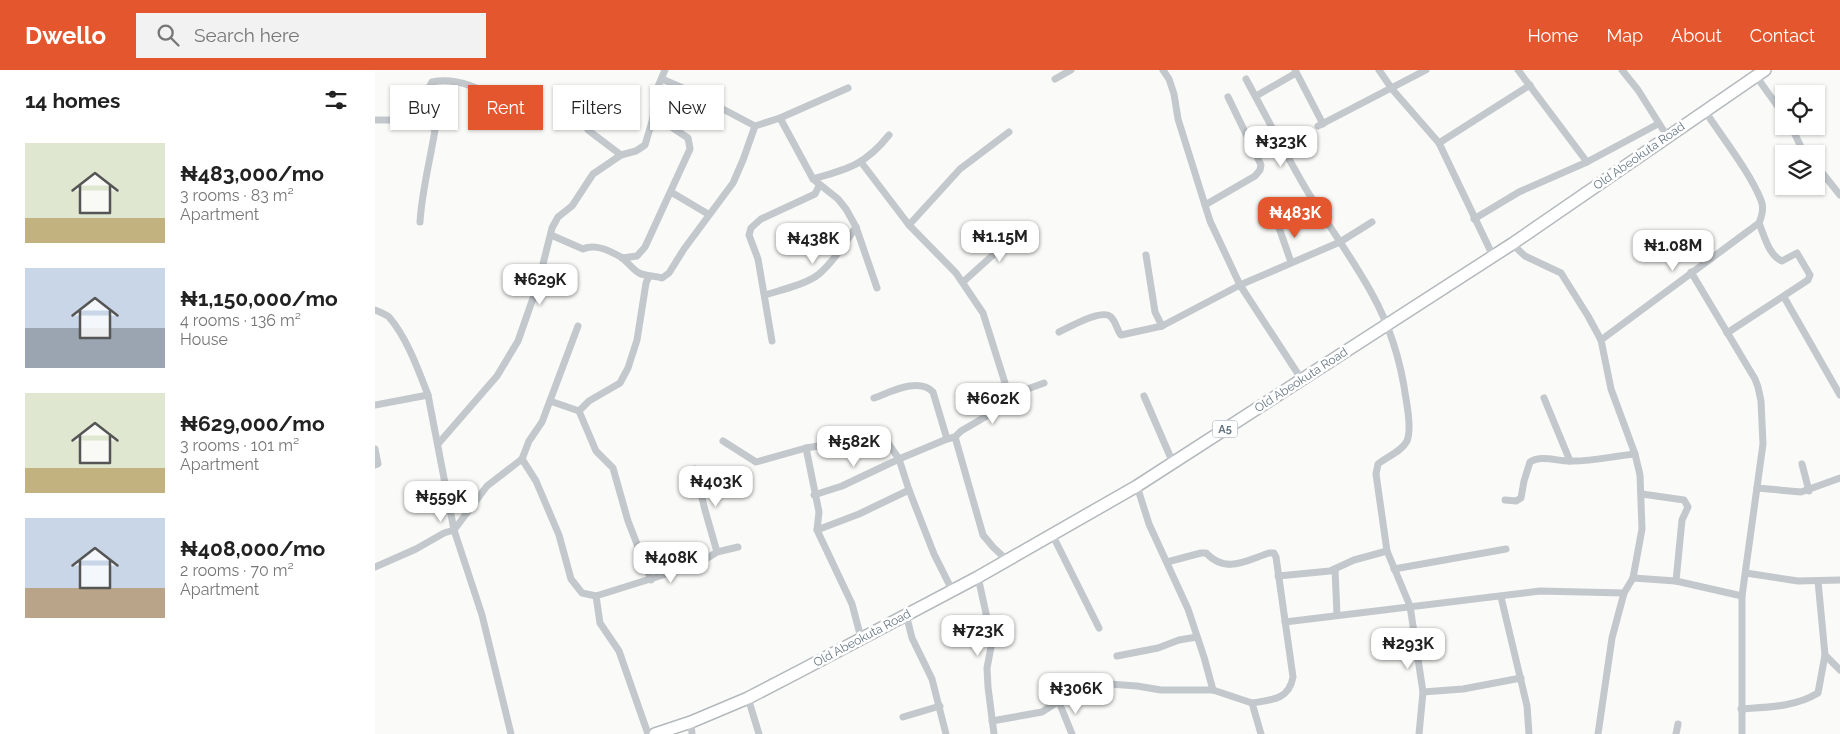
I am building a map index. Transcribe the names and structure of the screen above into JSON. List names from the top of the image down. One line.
{"streets":{"highway":["Old Abeokuta Road","A5"]},"page":{"header":"Dwello","search":"Search here","nav":["Home","Map","About","Contact"],"heading":"14 homes","chip":["Buy","Rent","Filters","New"],"price":["₦323K","₦483K","₦1.15M","₦438K","₦1.08M","₦629K","₦602K","₦582K","₦403K","₦559K","₦408K","₦723K","₦293K","₦306K"],"list":[{"name":"₦483,000/mo","note":"3 rooms · 83 m² · Apartment"},{"name":"₦1,150,000/mo","note":"4 rooms · 136 m² · House"},{"name":"₦629,000/mo","note":"3 rooms · 101 m² · Apartment"},{"name":"₦408,000/mo","note":"2 rooms · 70 m² · Apartment"}]}}
